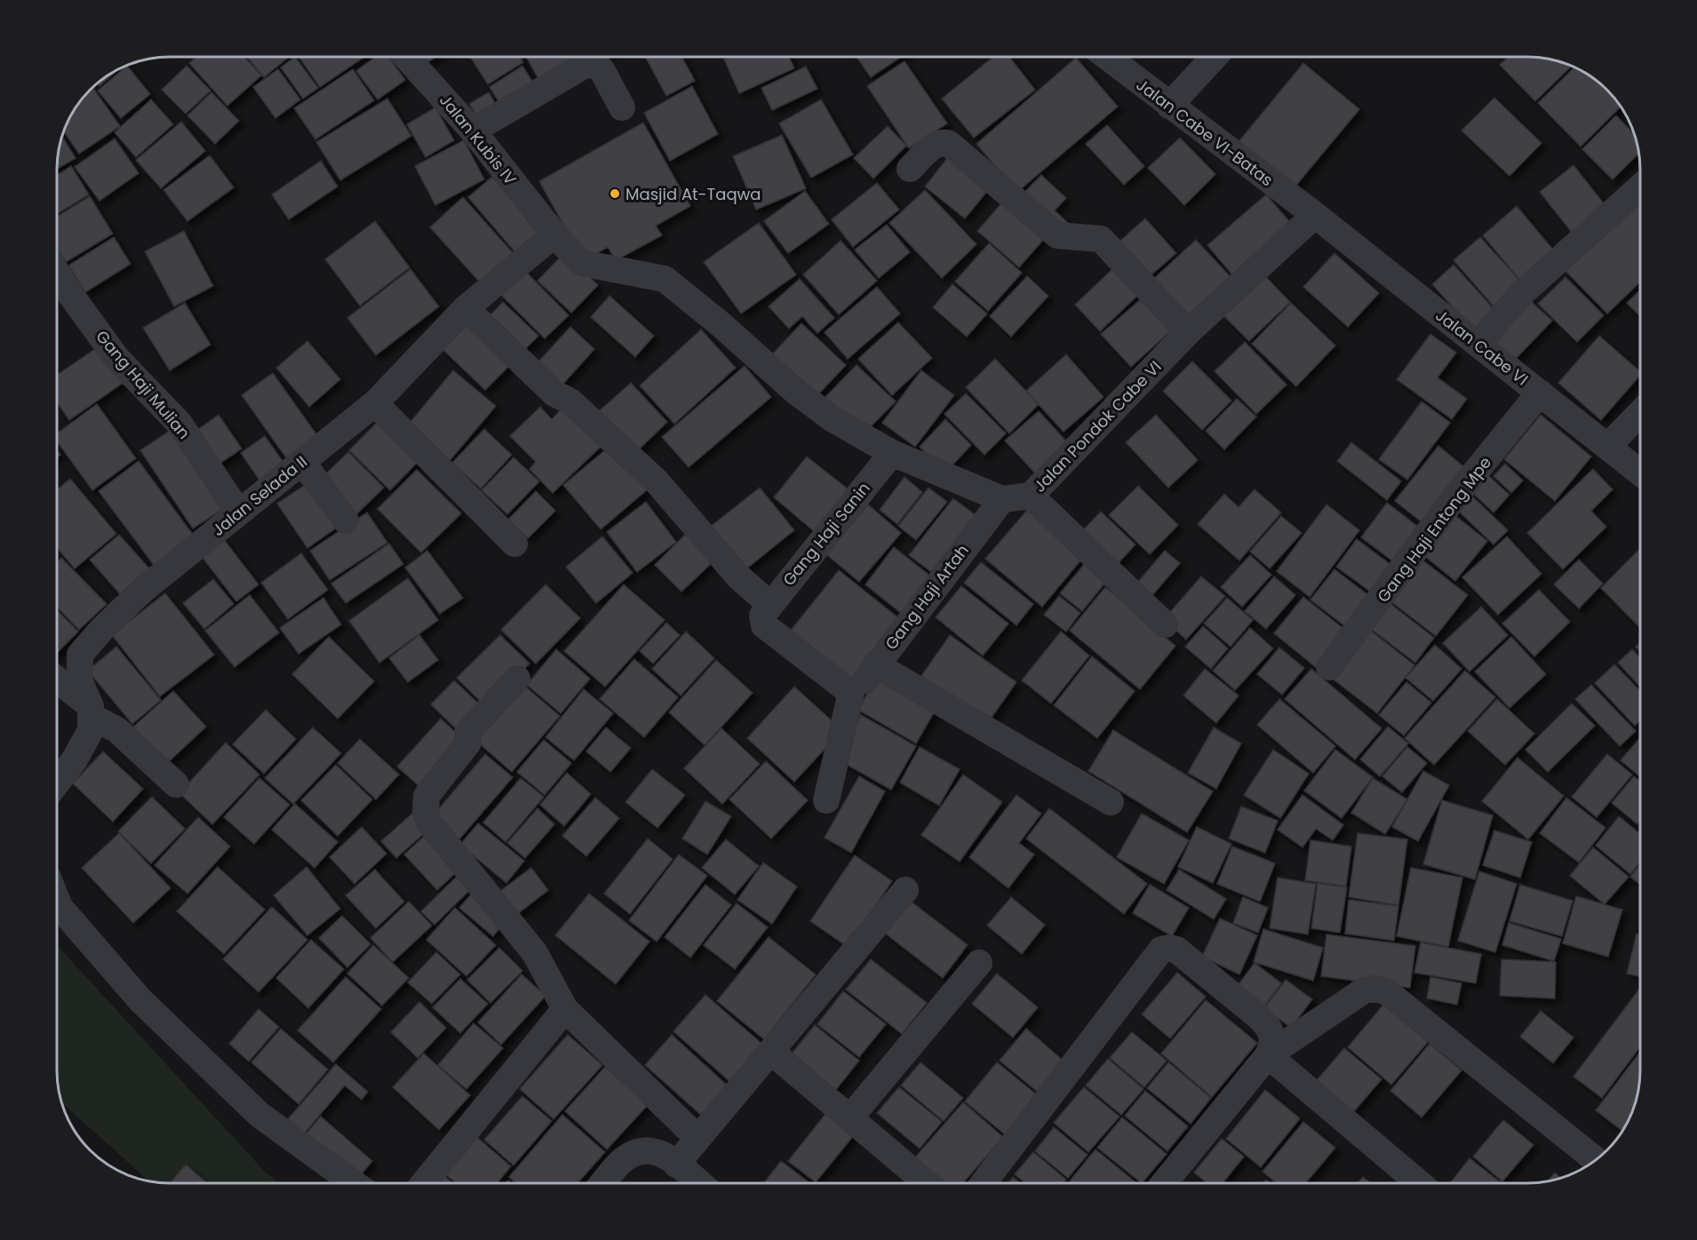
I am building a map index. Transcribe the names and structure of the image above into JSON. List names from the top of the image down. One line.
{"streets":{"street":["Jalan Cabe VI-Batas","Jalan Kubis IV","Jalan Cabe VI","Gang Haji Mulian","Jalan Pondok Cabe VI","Jalan Selada II","Gang Haji Entong Mpe","Gang Haji Sanin","Gang Haji Artah"]},"crossings":[["Jalan Cabe VI-Batas","Jalan Cabe VI"],["Jalan Cabe VI-Batas","Jalan Pondok Cabe VI"],["Jalan Kubis IV","Jalan Pondok Cabe VI"],["Jalan Kubis IV","Jalan Selada II"],["Jalan Cabe VI","Jalan Pondok Cabe VI"],["Jalan Cabe VI","Gang Haji Entong Mpe"],["Gang Haji Mulian","Jalan Selada II"],["Jalan Pondok Cabe VI","Jalan Selada II"],["Jalan Pondok Cabe VI","Gang Haji Sanin"],["Jalan Pondok Cabe VI","Gang Haji Artah"]],"places":["Masjid At-Taqwa"]}
